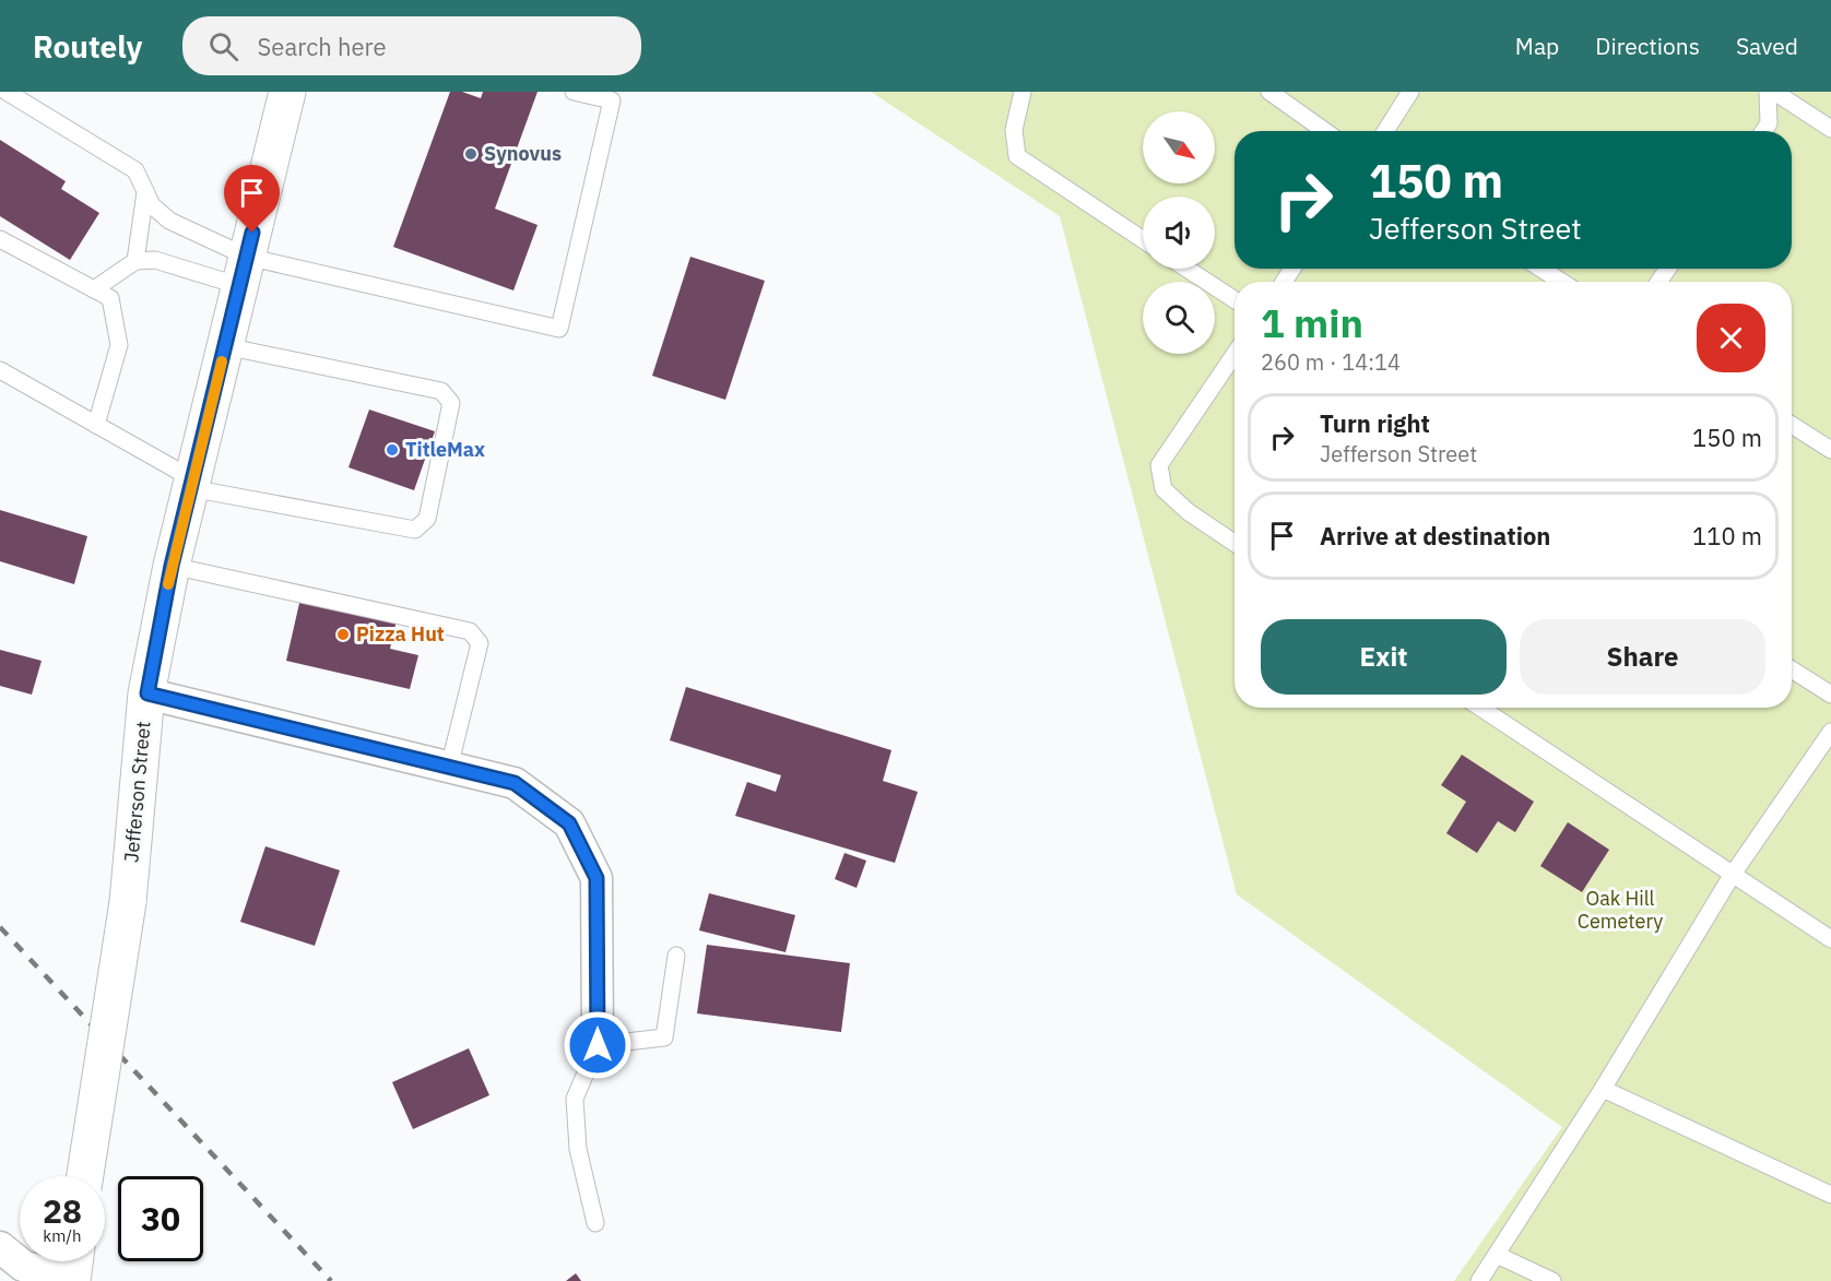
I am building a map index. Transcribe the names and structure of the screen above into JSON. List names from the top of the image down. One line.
{"streets":{"main road":["Jefferson Street"]},"parks":["Oak Hill Cemetery"],"places":["Synovus","TitleMax","Pizza Hut"],"north":"bottom right","page":{"header":"Routely","search":"Search here","nav":["Map","Directions","Saved"],"turn":["150 m","Jefferson Street"],"heading":["1 min","260 m · 14:14"],"list":[{"name":"Turn right","note":"Jefferson Street","value":"150 m"},{"name":"Arrive at destination","value":"110 m"}],"buttons":["Exit","Share"],"speed":"28 km/h","limit":"30"}}
